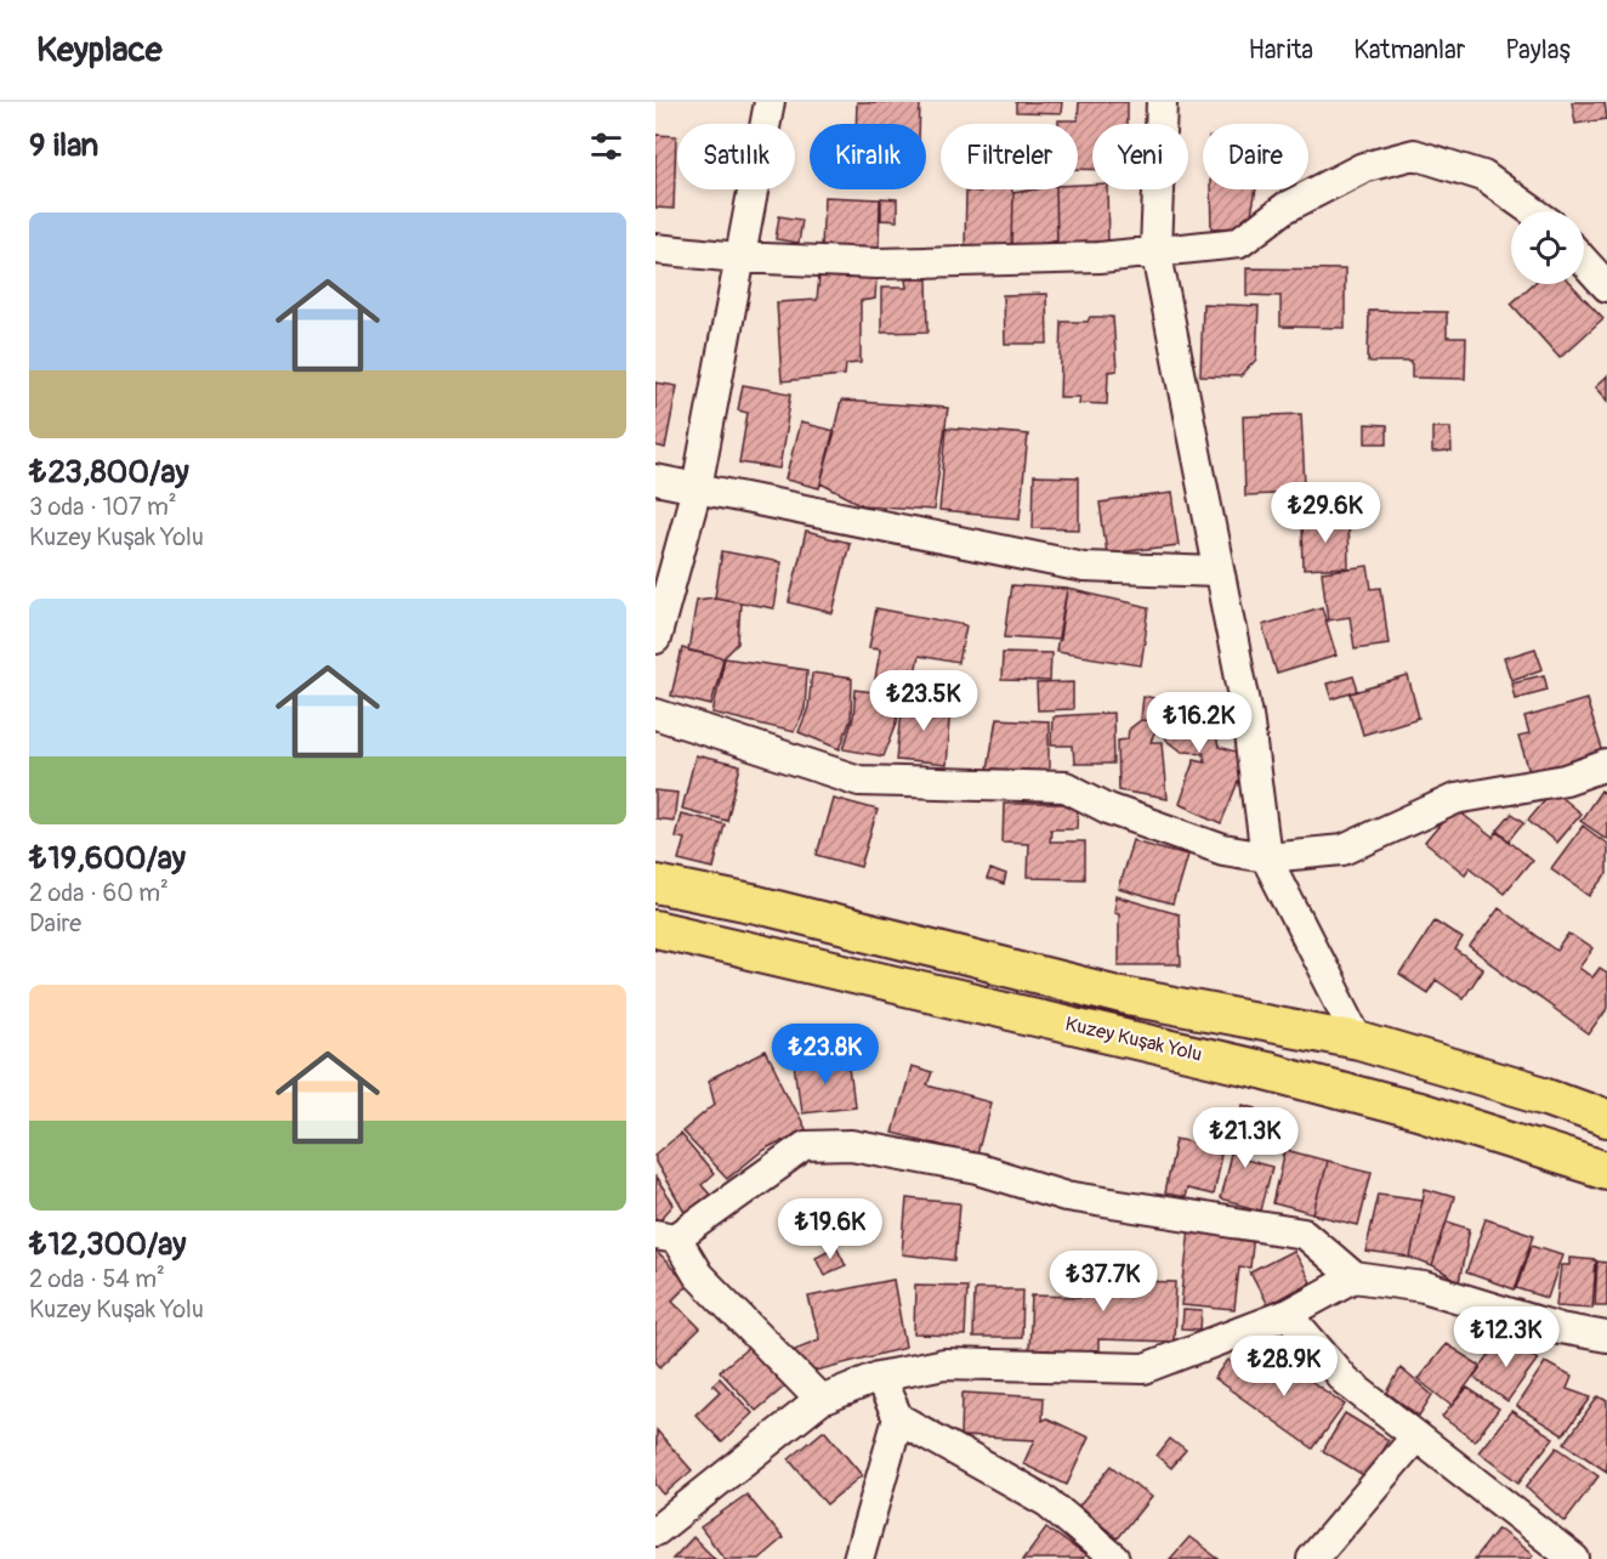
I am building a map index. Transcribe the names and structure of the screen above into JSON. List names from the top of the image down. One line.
{"streets":{"main road":["Kuzey Kuşak Yolu"]},"page":{"header":"Keyplace","nav":["Harita","Katmanlar","Paylaş"],"heading":"9 ilan","chip":["Satılık","Kiralık","Filtreler","Yeni","Daire"],"list":[{"name":"₺23,800/ay","note":"3 oda · 107 m² · Kuzey Kuşak Yolu"},{"name":"₺19,600/ay","note":"2 oda · 60 m² · Daire"},{"name":"₺12,300/ay","note":"2 oda · 54 m² · Kuzey Kuşak Yolu"}],"price":["₺29.6K","₺23.5K","₺16.2K","₺23.8K","₺21.3K","₺19.6K","₺37.7K","₺12.3K","₺28.9K"]}}
